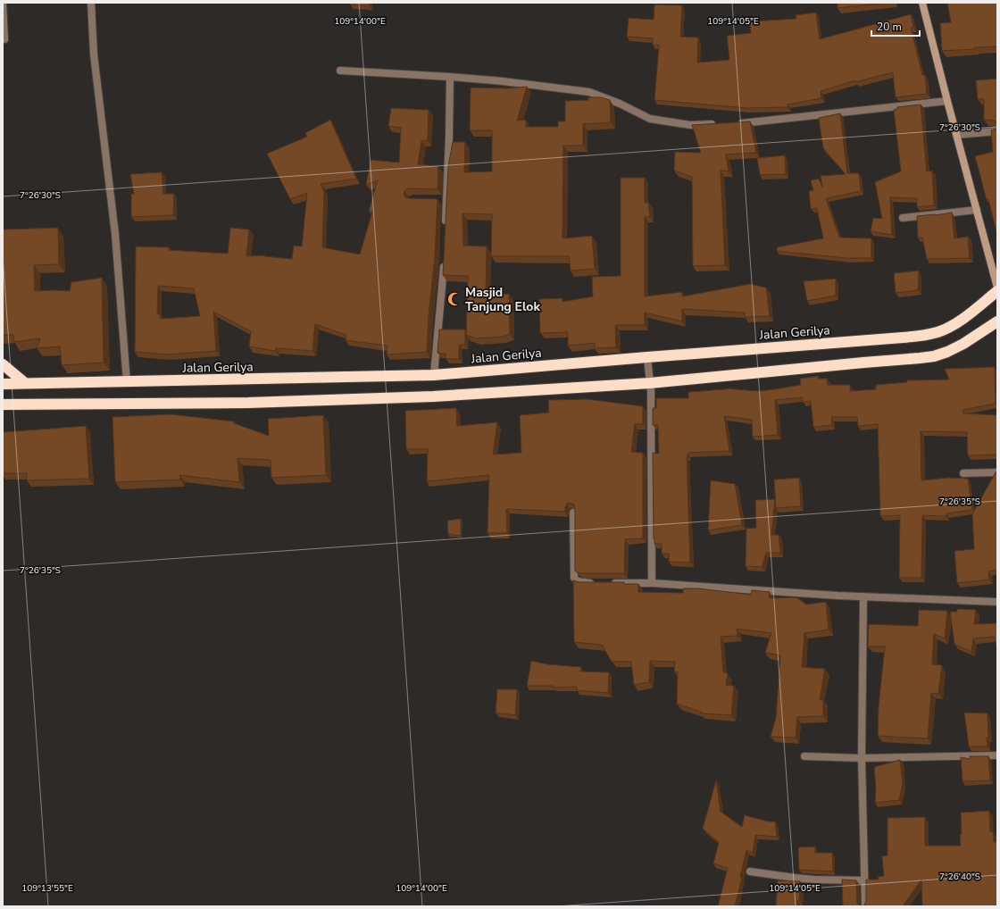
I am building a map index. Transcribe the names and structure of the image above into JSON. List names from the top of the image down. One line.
{"streets":{"highway":["Jalan Gerilya"]},"places":{"mosque":["Masjid Tanjung Elok"]},"scale_bar":"20 m","coordinates":["109°14'00\"E","109°14'05\"E","7°26'30\"S","7°26'35\"S","7°26'40\"S","109°13'55\"E"]}
